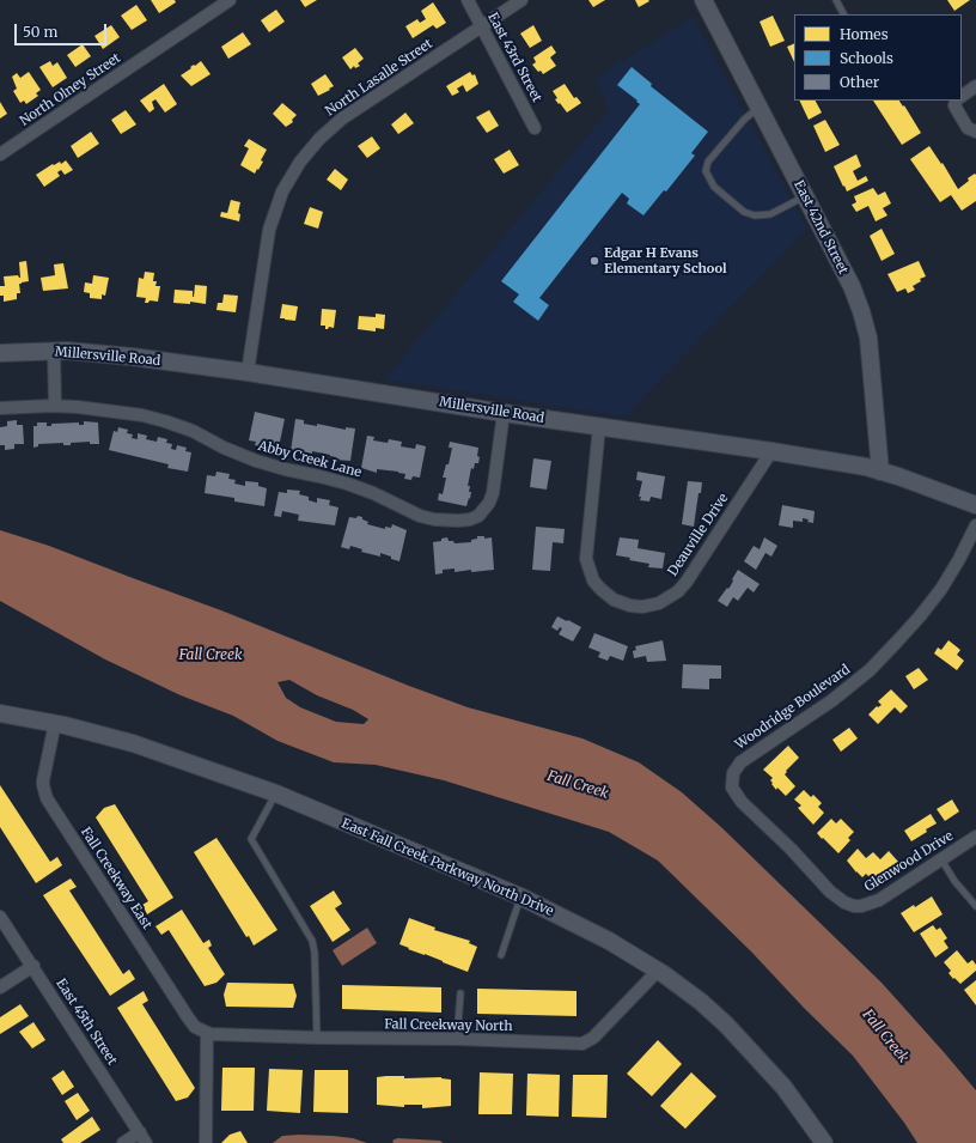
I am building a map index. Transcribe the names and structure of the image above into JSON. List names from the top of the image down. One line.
{"streets":{"street":["East 43rd Street","North Lasalle Street","North Olney Street","East 42nd Street","Millersville Road","Abby Creek Lane","Deauville Drive","Woodridge Boulevard","Glenwood Drive","East Fall Creek Parkway North Drive","Fall Creekway East","East 45th Street","Fall Creekway North"]},"crossings":[["East 43rd Street","North Lasalle Street"],["North Lasalle Street","Millersville Road"],["East 42nd Street","Millersville Road"],["Millersville Road","Abby Creek Lane"],["Millersville Road","Deauville Drive"],["Woodridge Boulevard","Glenwood Drive"],["East Fall Creek Parkway North Drive","Fall Creekway East"],["East Fall Creek Parkway North Drive","Fall Creekway North"],["Fall Creekway East","Fall Creekway North"]],"water":["Fall Creek"],"places":["Edgar H Evans Elementary School"],"legend":["Homes","Schools","Other"],"scale_bar":"50 m"}
